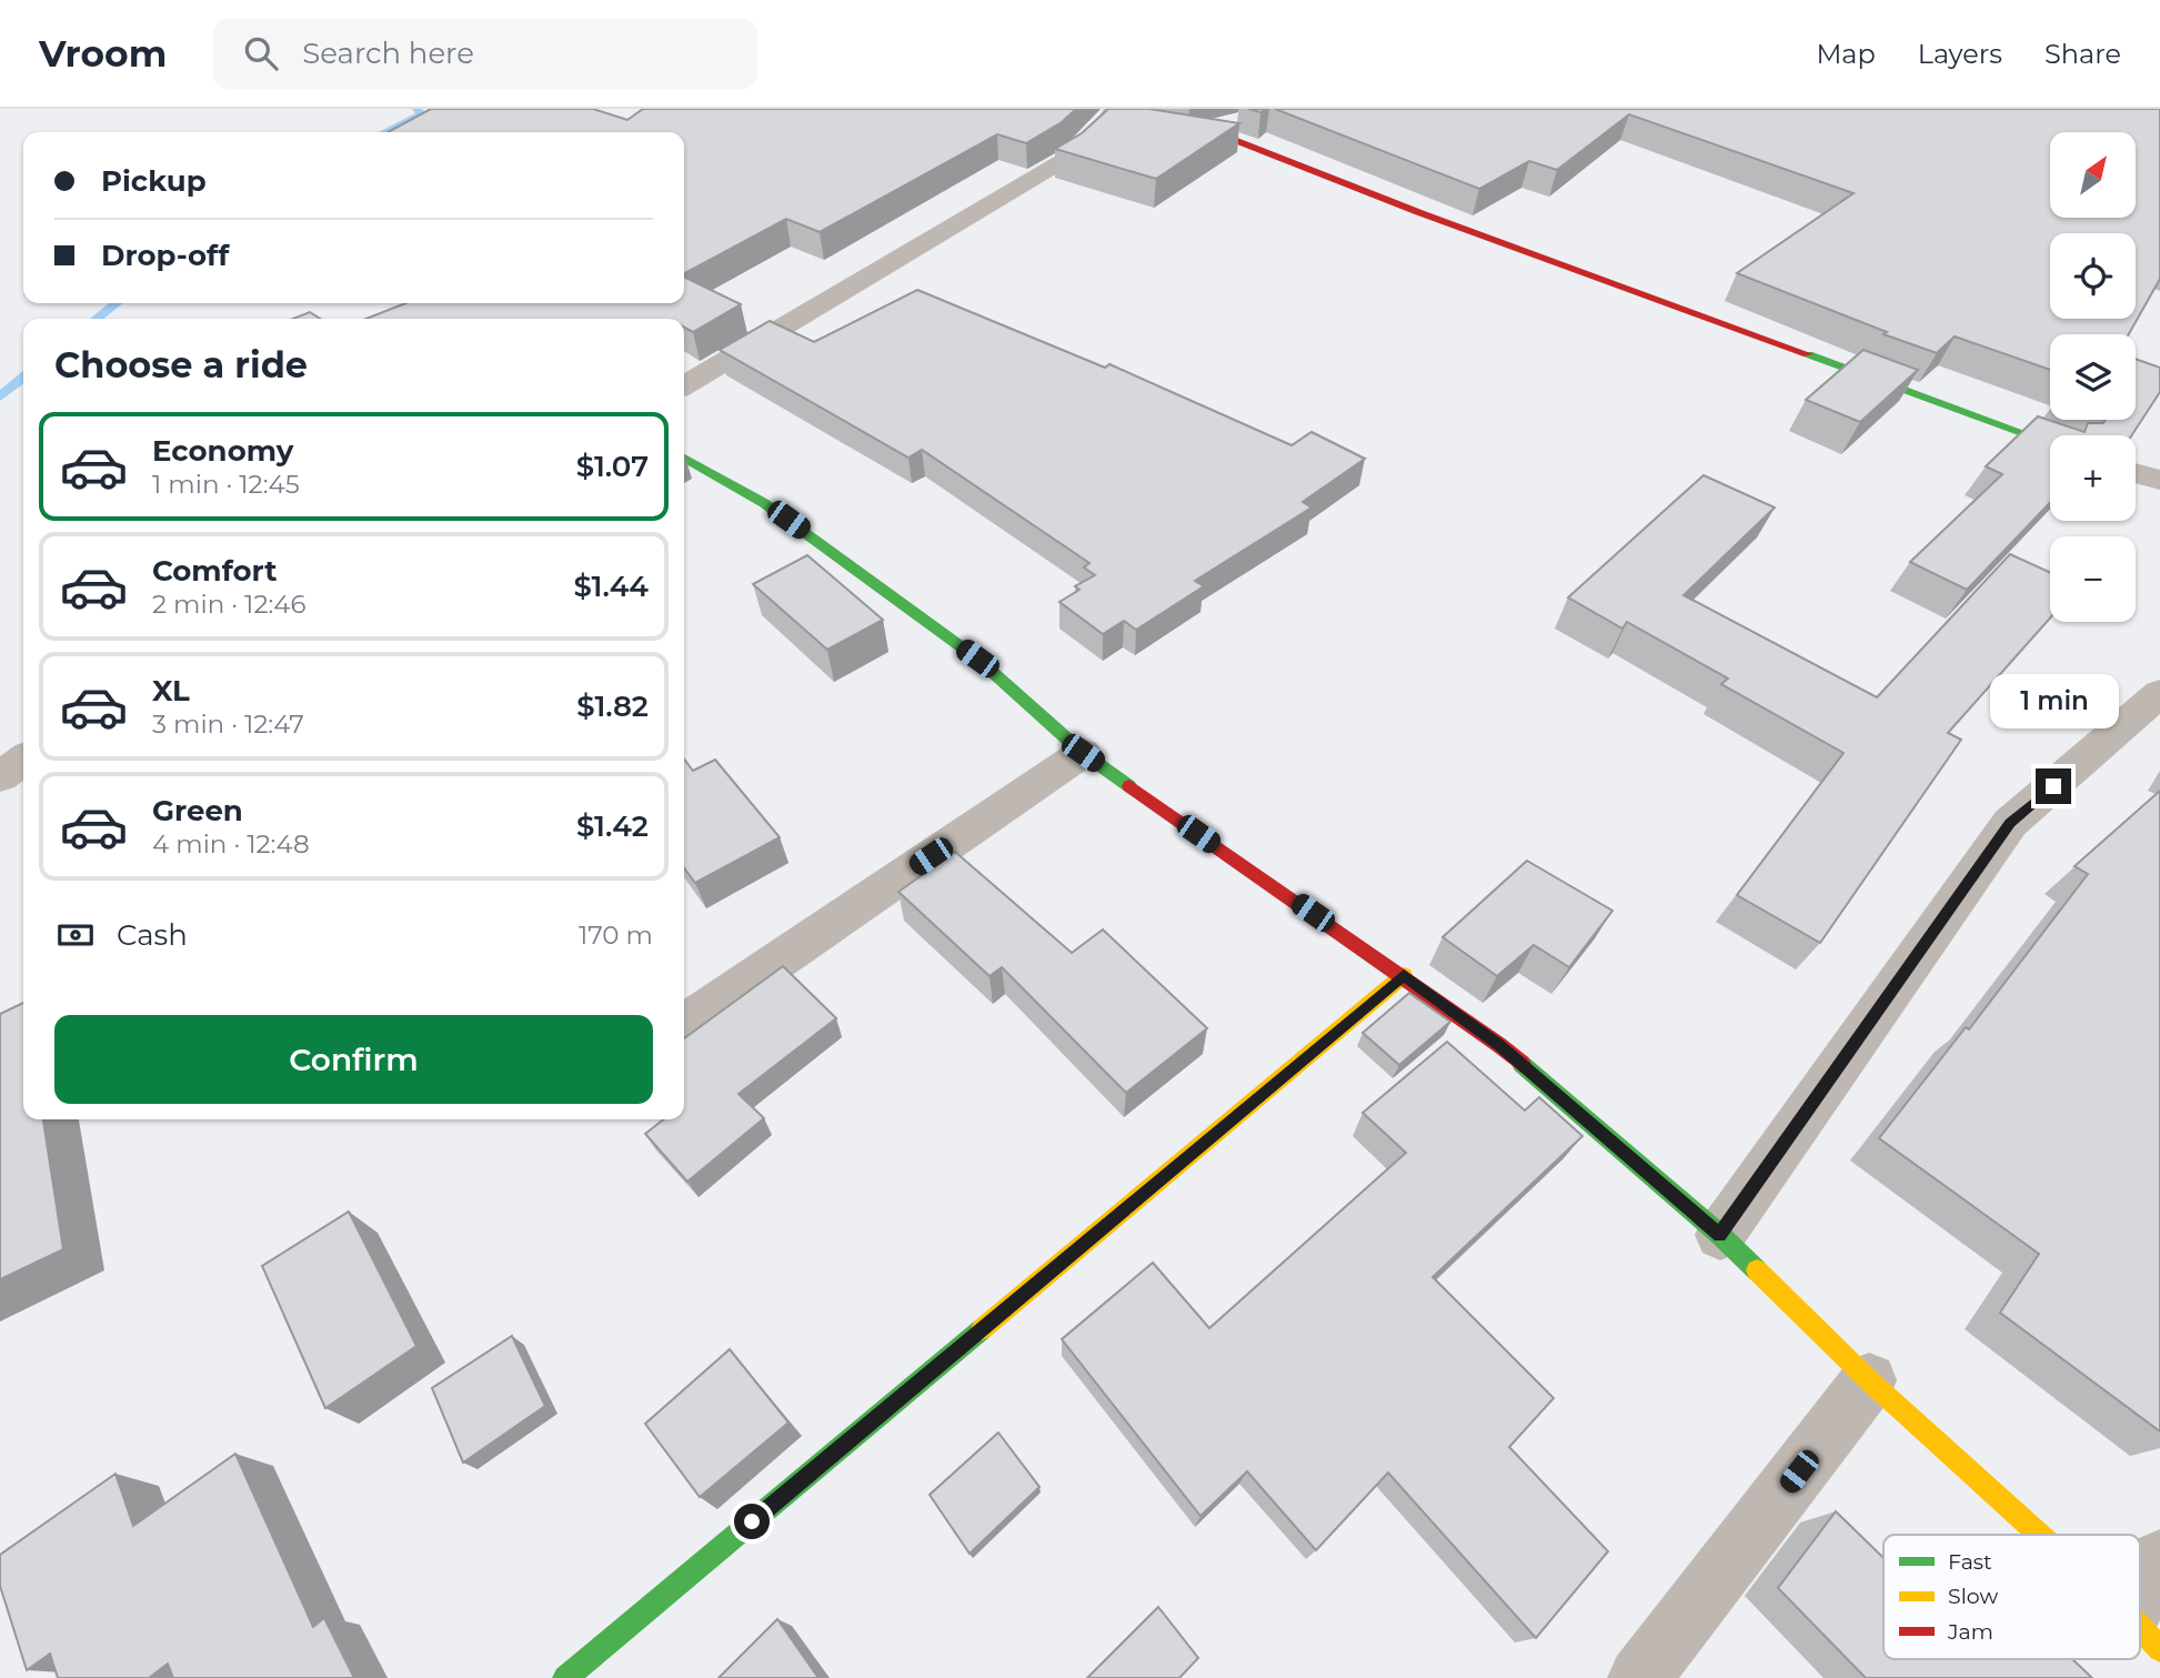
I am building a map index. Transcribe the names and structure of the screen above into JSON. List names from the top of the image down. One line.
{"legend":["Fast","Slow","Jam"],"north":"top right","page":{"header":"Vroom","search":"Search here","nav":["Map","Layers","Share"],"map_buttons":["+","−"],"banner":["Pickup","Drop-off"],"heading":"Choose a ride","list":[{"name":"Economy","note":"1 min · 12:45","value":"$1.07"},{"name":"Comfort","note":"2 min · 12:46","value":"$1.44"},{"name":"XL","note":"3 min · 12:47","value":"$1.82"},{"name":"Green","note":"4 min · 12:48","value":"$1.42"}],"bubble":"1 min","pay":["Cash","170 m"],"buttons":"Confirm"}}
